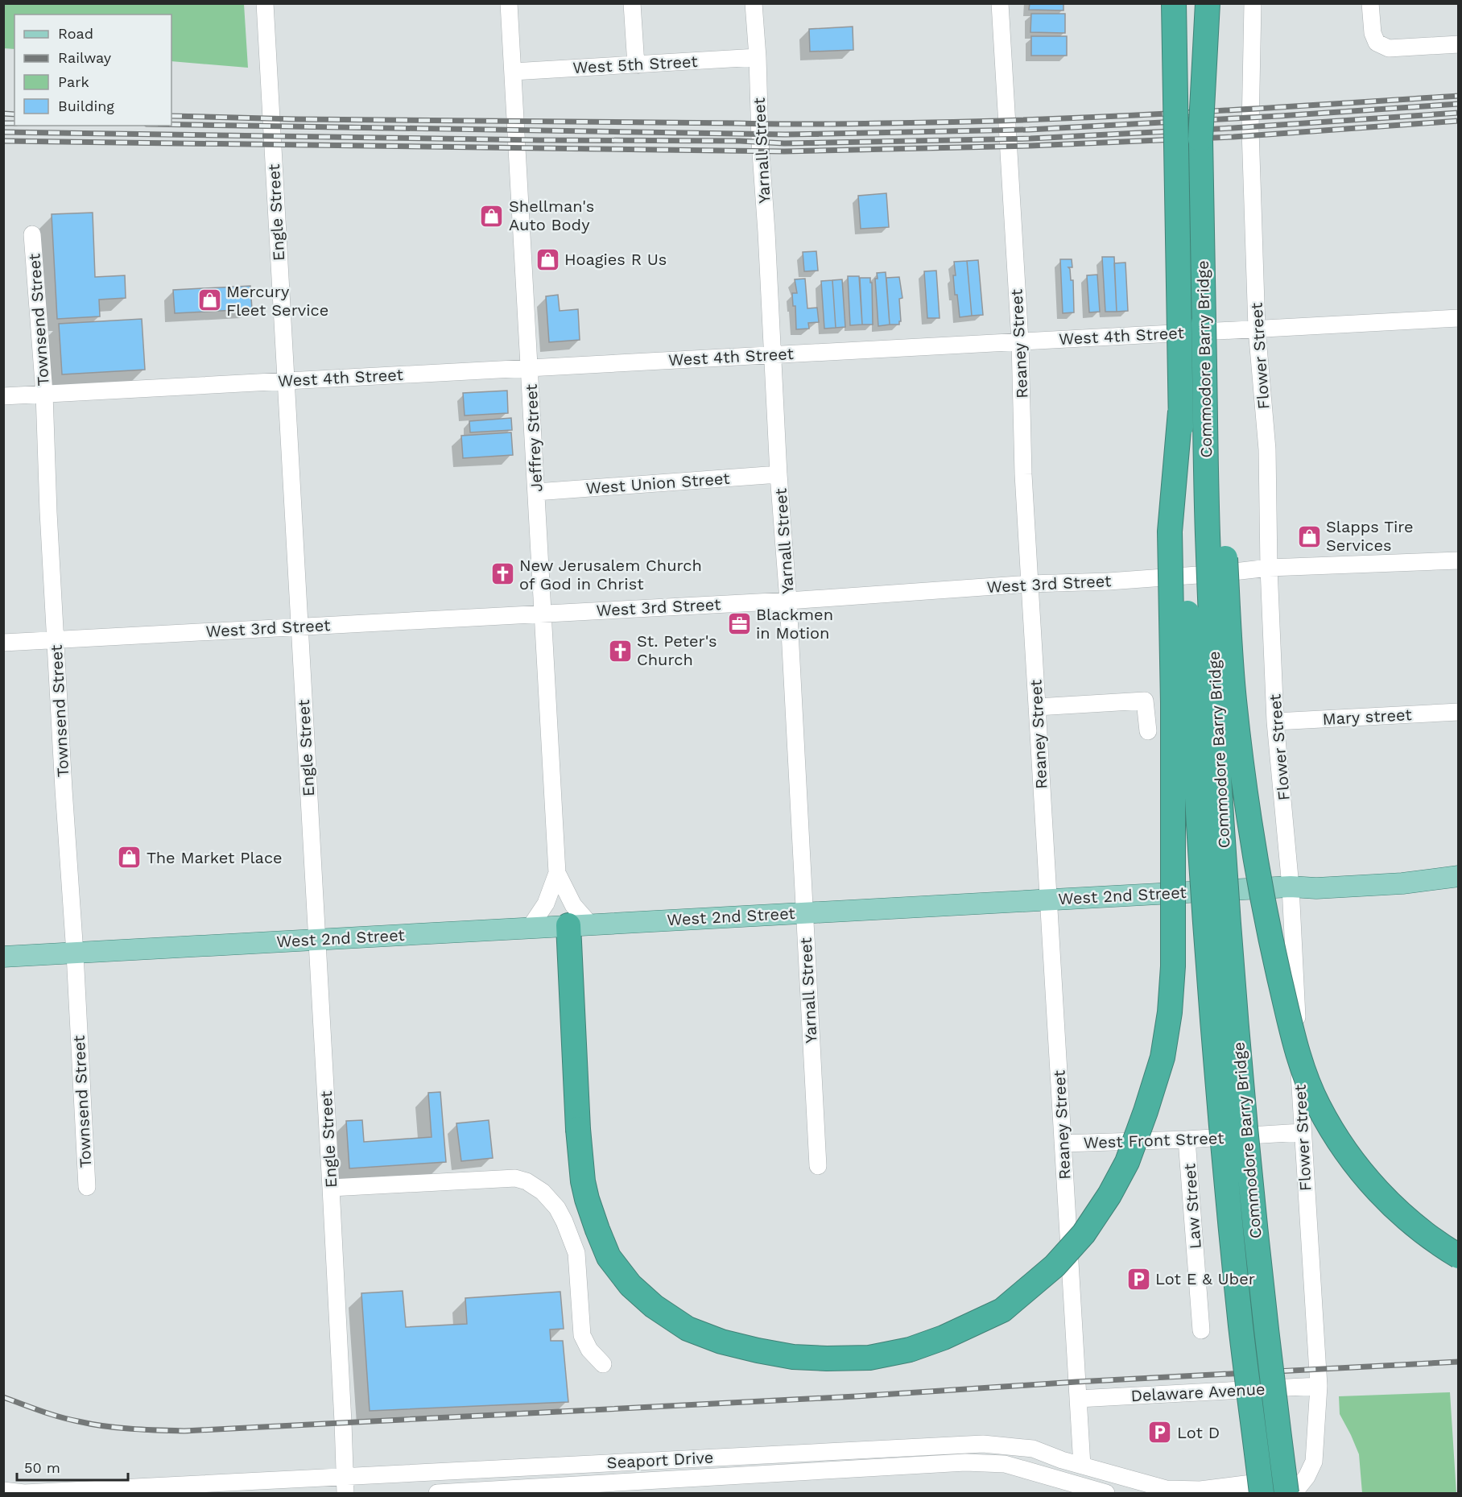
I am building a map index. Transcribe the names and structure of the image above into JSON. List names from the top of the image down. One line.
{"streets":{"highway":["Commodore Barry Bridge"],"main road":["West 2nd Street"],"street":["West 5th Street","Yarnall Street","Engle Street","Townsend Street","West 4th Street","Reaney Street","Flower Street","Jeffrey Street","West Union Street","West 3rd Street","Mary street","West Front Street","Law Street","Delaware Avenue","Seaport Drive"]},"crossings":[["West 5th Street","Yarnall Street"],["West 5th Street","Jeffrey Street"],["Yarnall Street","West 4th Street"],["Yarnall Street","West Union Street"],["Yarnall Street","West 3rd Street"],["Yarnall Street","West 2nd Street"],["Engle Street","West 4th Street"],["Engle Street","West 3rd Street"],["Engle Street","West 2nd Street"],["Engle Street","Seaport Drive"],["Townsend Street","West 4th Street"],["Townsend Street","West 3rd Street"],["Townsend Street","West 2nd Street"],["West 4th Street","Reaney Street"],["West 4th Street","Flower Street"],["West 4th Street","Jeffrey Street"],["Reaney Street","West 3rd Street"],["Reaney Street","West 2nd Street"],["Reaney Street","West Front Street"],["Reaney Street","Delaware Avenue"],["Reaney Street","Seaport Drive"],["Flower Street","Commodore Barry Bridge"],["Flower Street","West 3rd Street"],["Flower Street","Mary street"],["Flower Street","West 2nd Street"],["Flower Street","West Front Street"],["Flower Street","Delaware Avenue"],["Flower Street","Seaport Drive"],["Commodore Barry Bridge","Seaport Drive"],["Jeffrey Street","West Union Street"],["Jeffrey Street","West 3rd Street"],["West Front Street","Law Street"]],"places":{"shop":["Shellman's Auto Body","Hoagies R Us","Mercury Fleet Service","Slapps Tire Services","The Market Place"],"church":["New Jerusalem Church of God in Christ","St. Peter's Church"],"office":["Blackmen in Motion"],"parking":["Lot E & Uber","Lot D"]},"legend":["Road","Railway","Park","Building"],"scale_bar":"50 m"}
